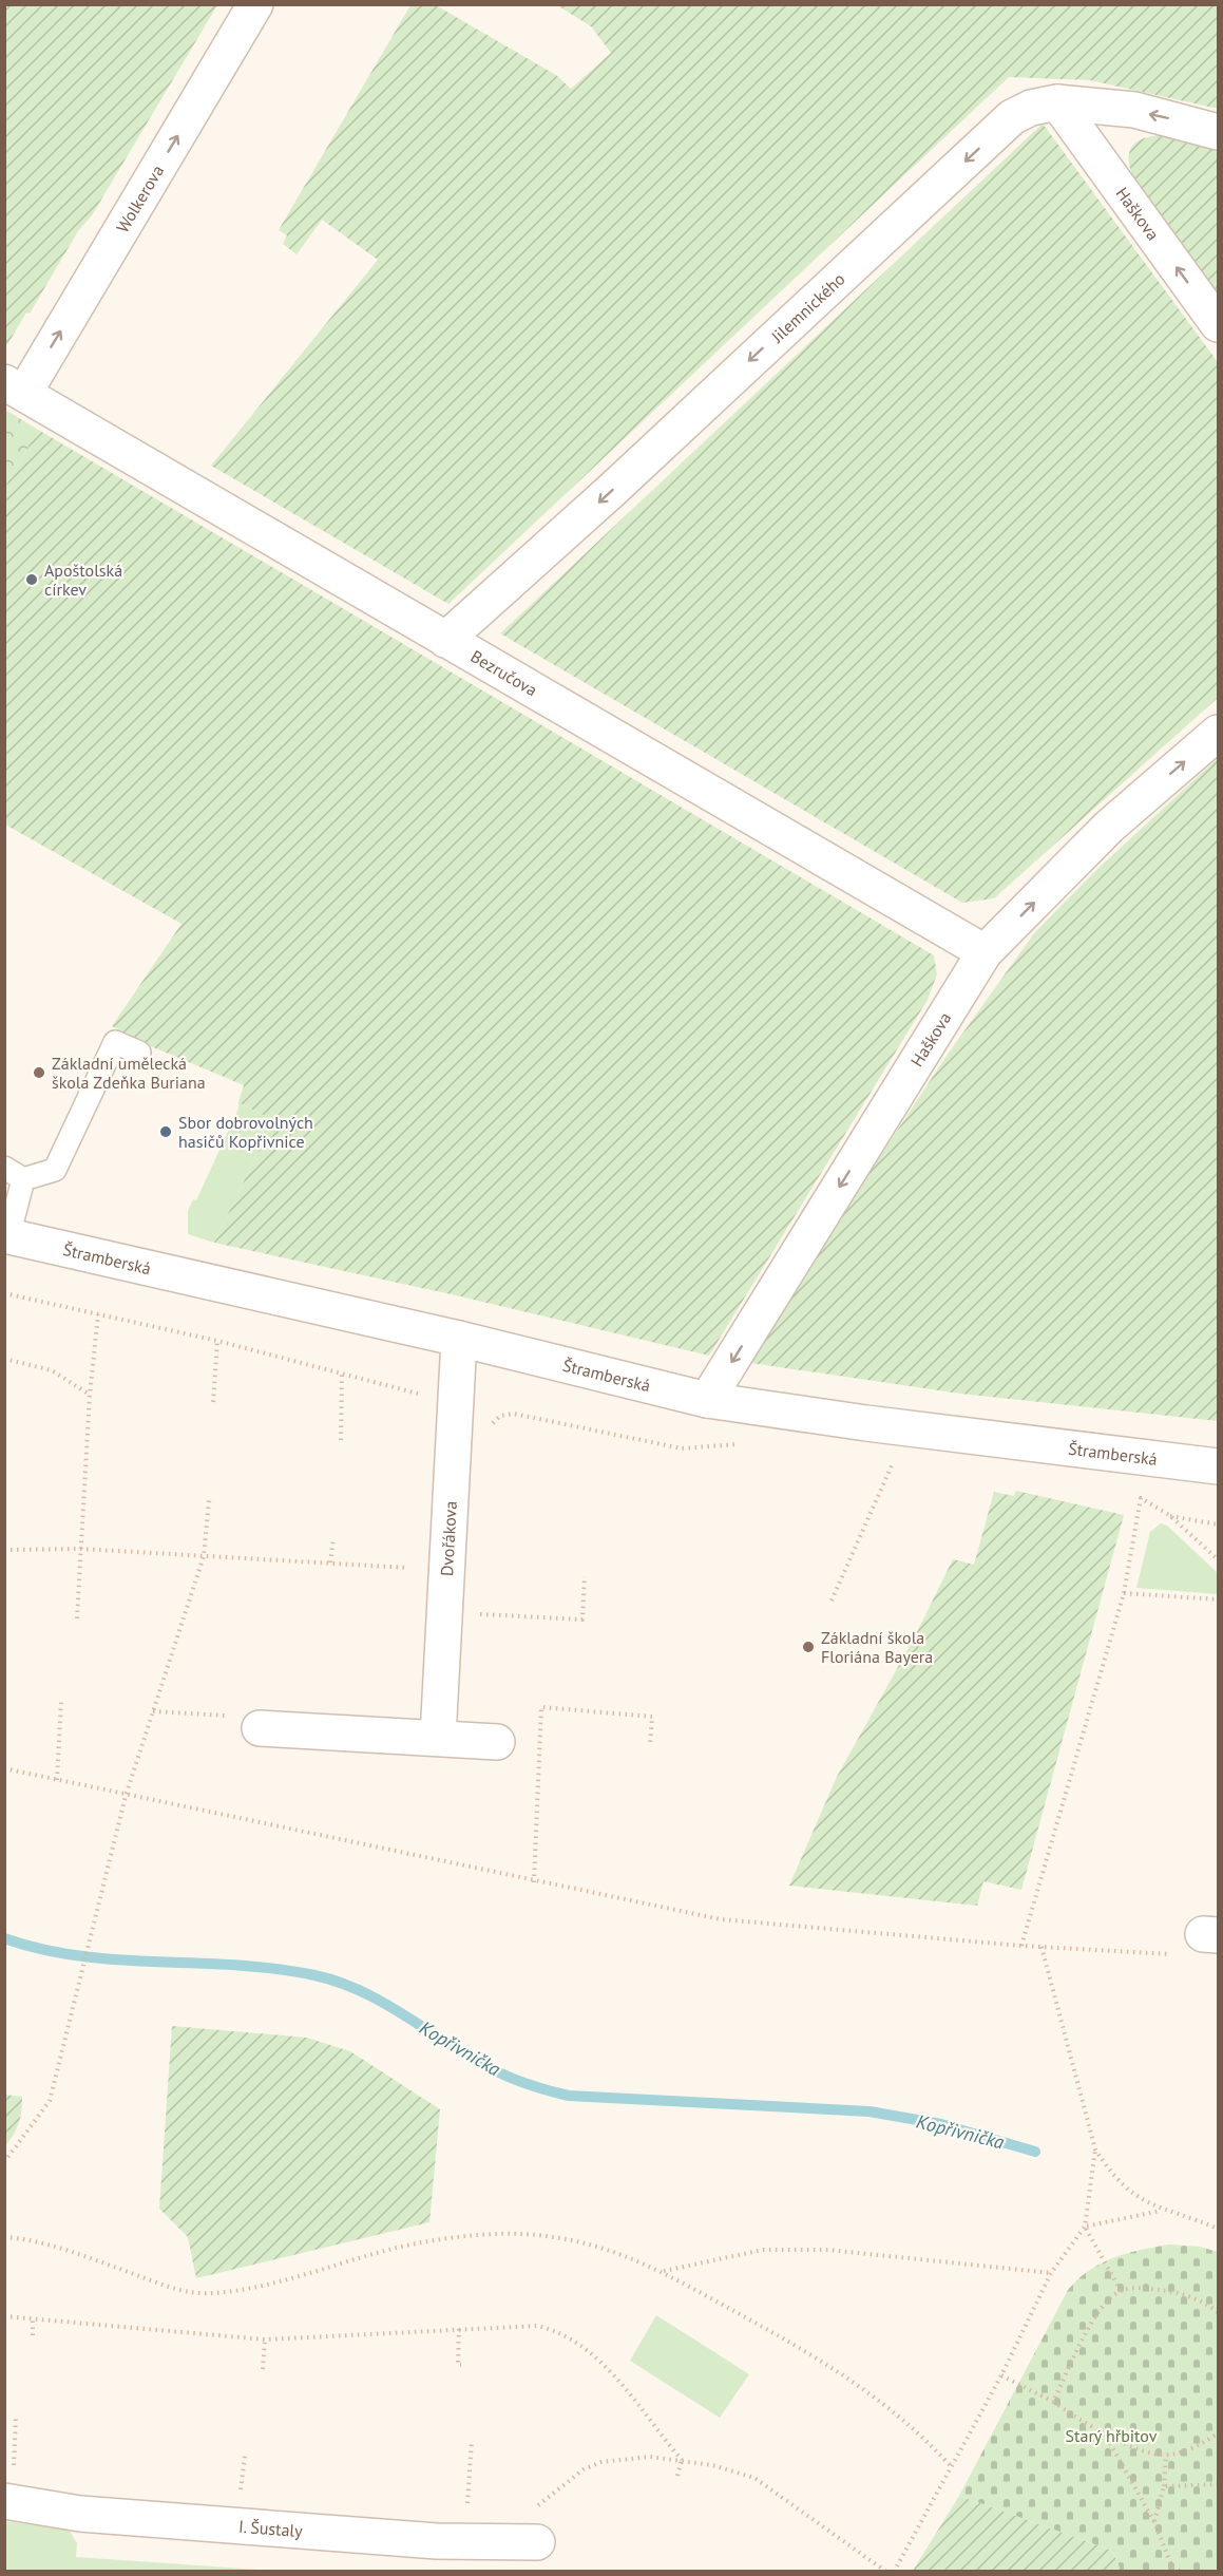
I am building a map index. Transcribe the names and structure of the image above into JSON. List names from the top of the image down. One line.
{"streets":{"street":["Wolkerova","Haškova","Jilemnického","Bezručova","Štramberská","Dvořákova","I. Šustaly"]},"crossings":[["Wolkerova","Bezručova"],["Haškova","Jilemnického"],["Haškova","Bezručova"],["Haškova","Štramberská"],["Jilemnického","Bezručova"],["Štramberská","Dvořákova"]],"one_way":["Wolkerova","Jilemnického"],"water":["Kopřivnička"],"parks":["Starý hřbitov"],"places":["Apoštolská církev","Základní umělecká škola Zdeňka Buriana","Sbor dobrovolných hasičů Kopřivnice","Základní škola Floriána Bayera"]}
